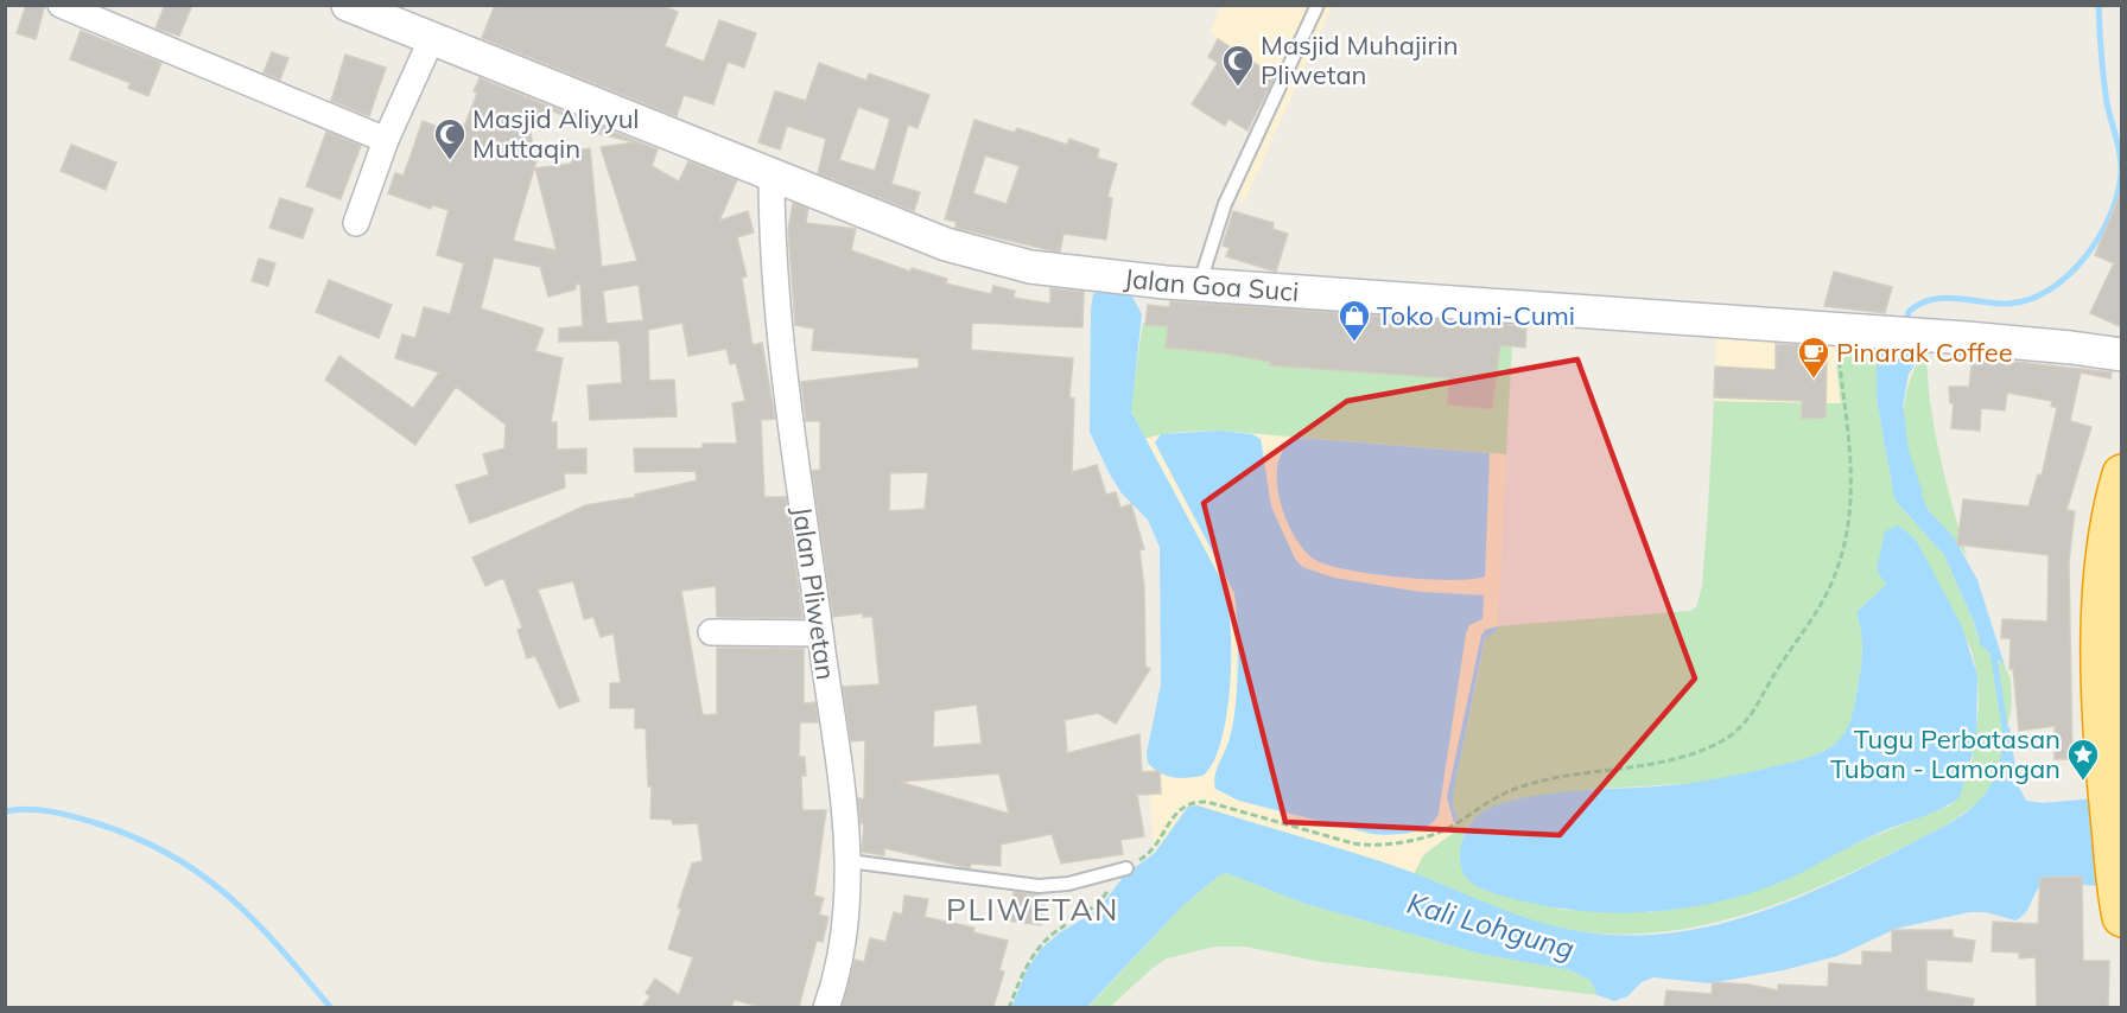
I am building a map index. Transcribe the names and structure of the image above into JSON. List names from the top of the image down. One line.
{"streets":{"street":["Jalan Goa Suci","Jalan Pliwetan"]},"crossings":[["Jalan Goa Suci","Jalan Pliwetan"]],"districts":["PLIWETAN"],"water":["Kali Lohgung"],"places":{"mosque":["Masjid Muhajirin Pliwetan","Masjid Aliyyul Muttaqin"],"shop":["Toko Cumi-Cumi"],"cafe":["Pinarak Coffee"],"place":["Tugu Perbatasan Tuban - Lamongan"]}}
